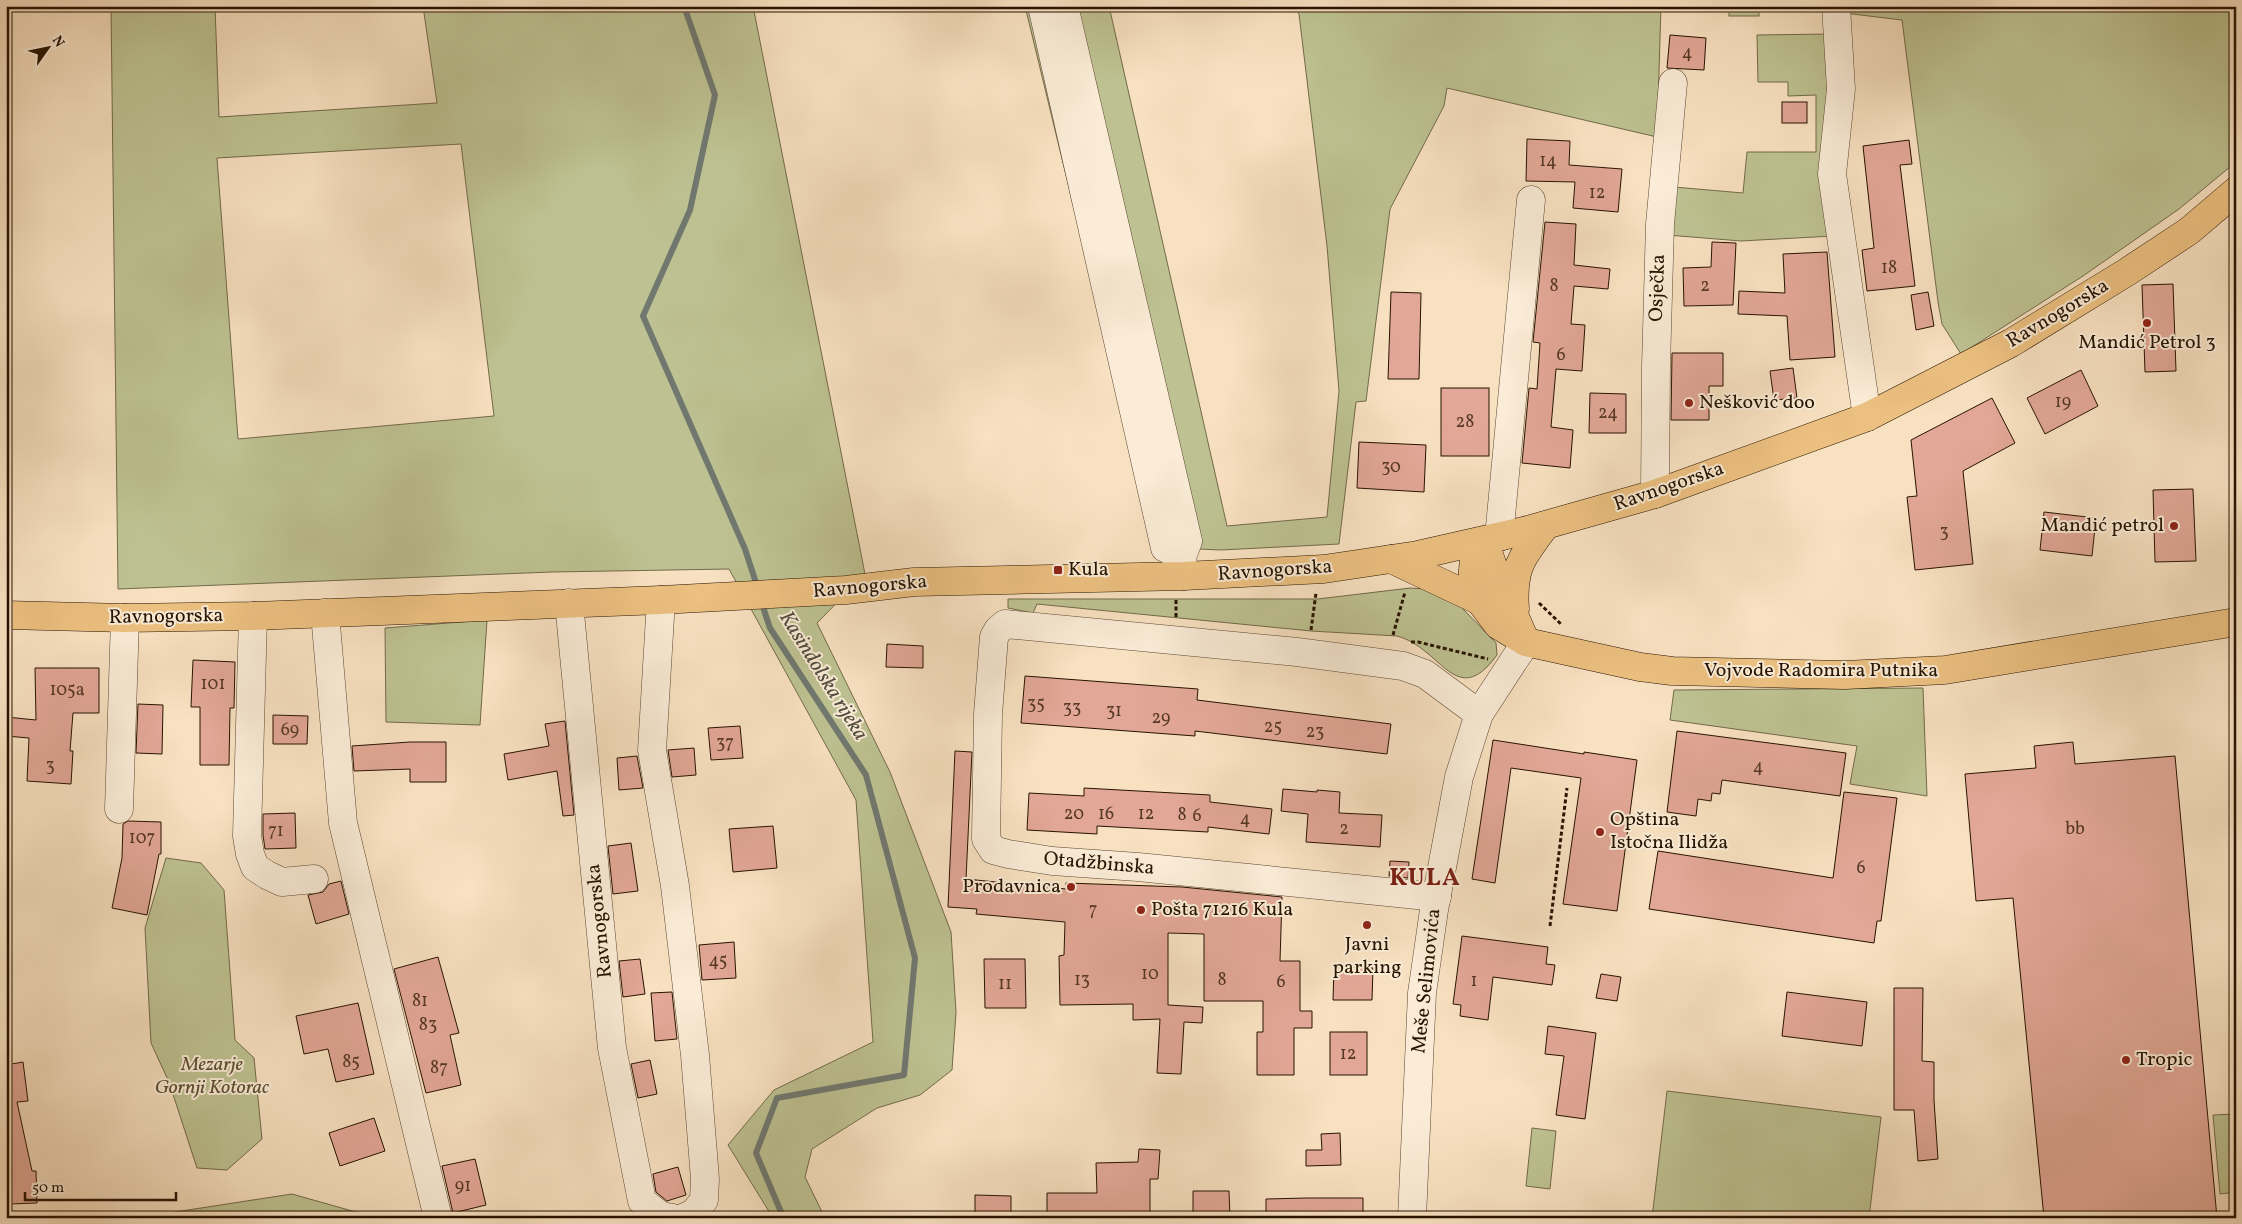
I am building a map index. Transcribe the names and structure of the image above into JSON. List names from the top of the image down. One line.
{"streets":{"main road":["Ravnogorska","Vojvode Radomira Putnika"],"street":["Osječka","Otadžbinska","Meše Selimovića"]},"crossings":[["Osječka","Ravnogorska"],["Ravnogorska","Vojvode Radomira Putnika"],["Vojvode Radomira Putnika","Meše Selimovića"],["Otadžbinska","Meše Selimovića"]],"districts":["KULA"],"water":["Kasindolska rijeka"],"parks":["Mezarje Gornji Kotorac"],"places":{"other":["Mandić Petrol 3","Nešković doo","Mandić petrol","Opština Istočna Ilidža","Prodavnica","Pošta 71216 Kula","Javni parking","Tropic"],"transit":["Kula"]},"house_numbers":["4","14","12","18","8","2","6","19","24","28","30","3","101","105a","35","33","31","29","25","69","23","37","3","4","20","16","12","8","6","4","2","bb","71","107","6","7","45","10","13","8","1","6","11","81","83","12","85","87","91"],"scale_bar":"50 m","north":"top right"}
